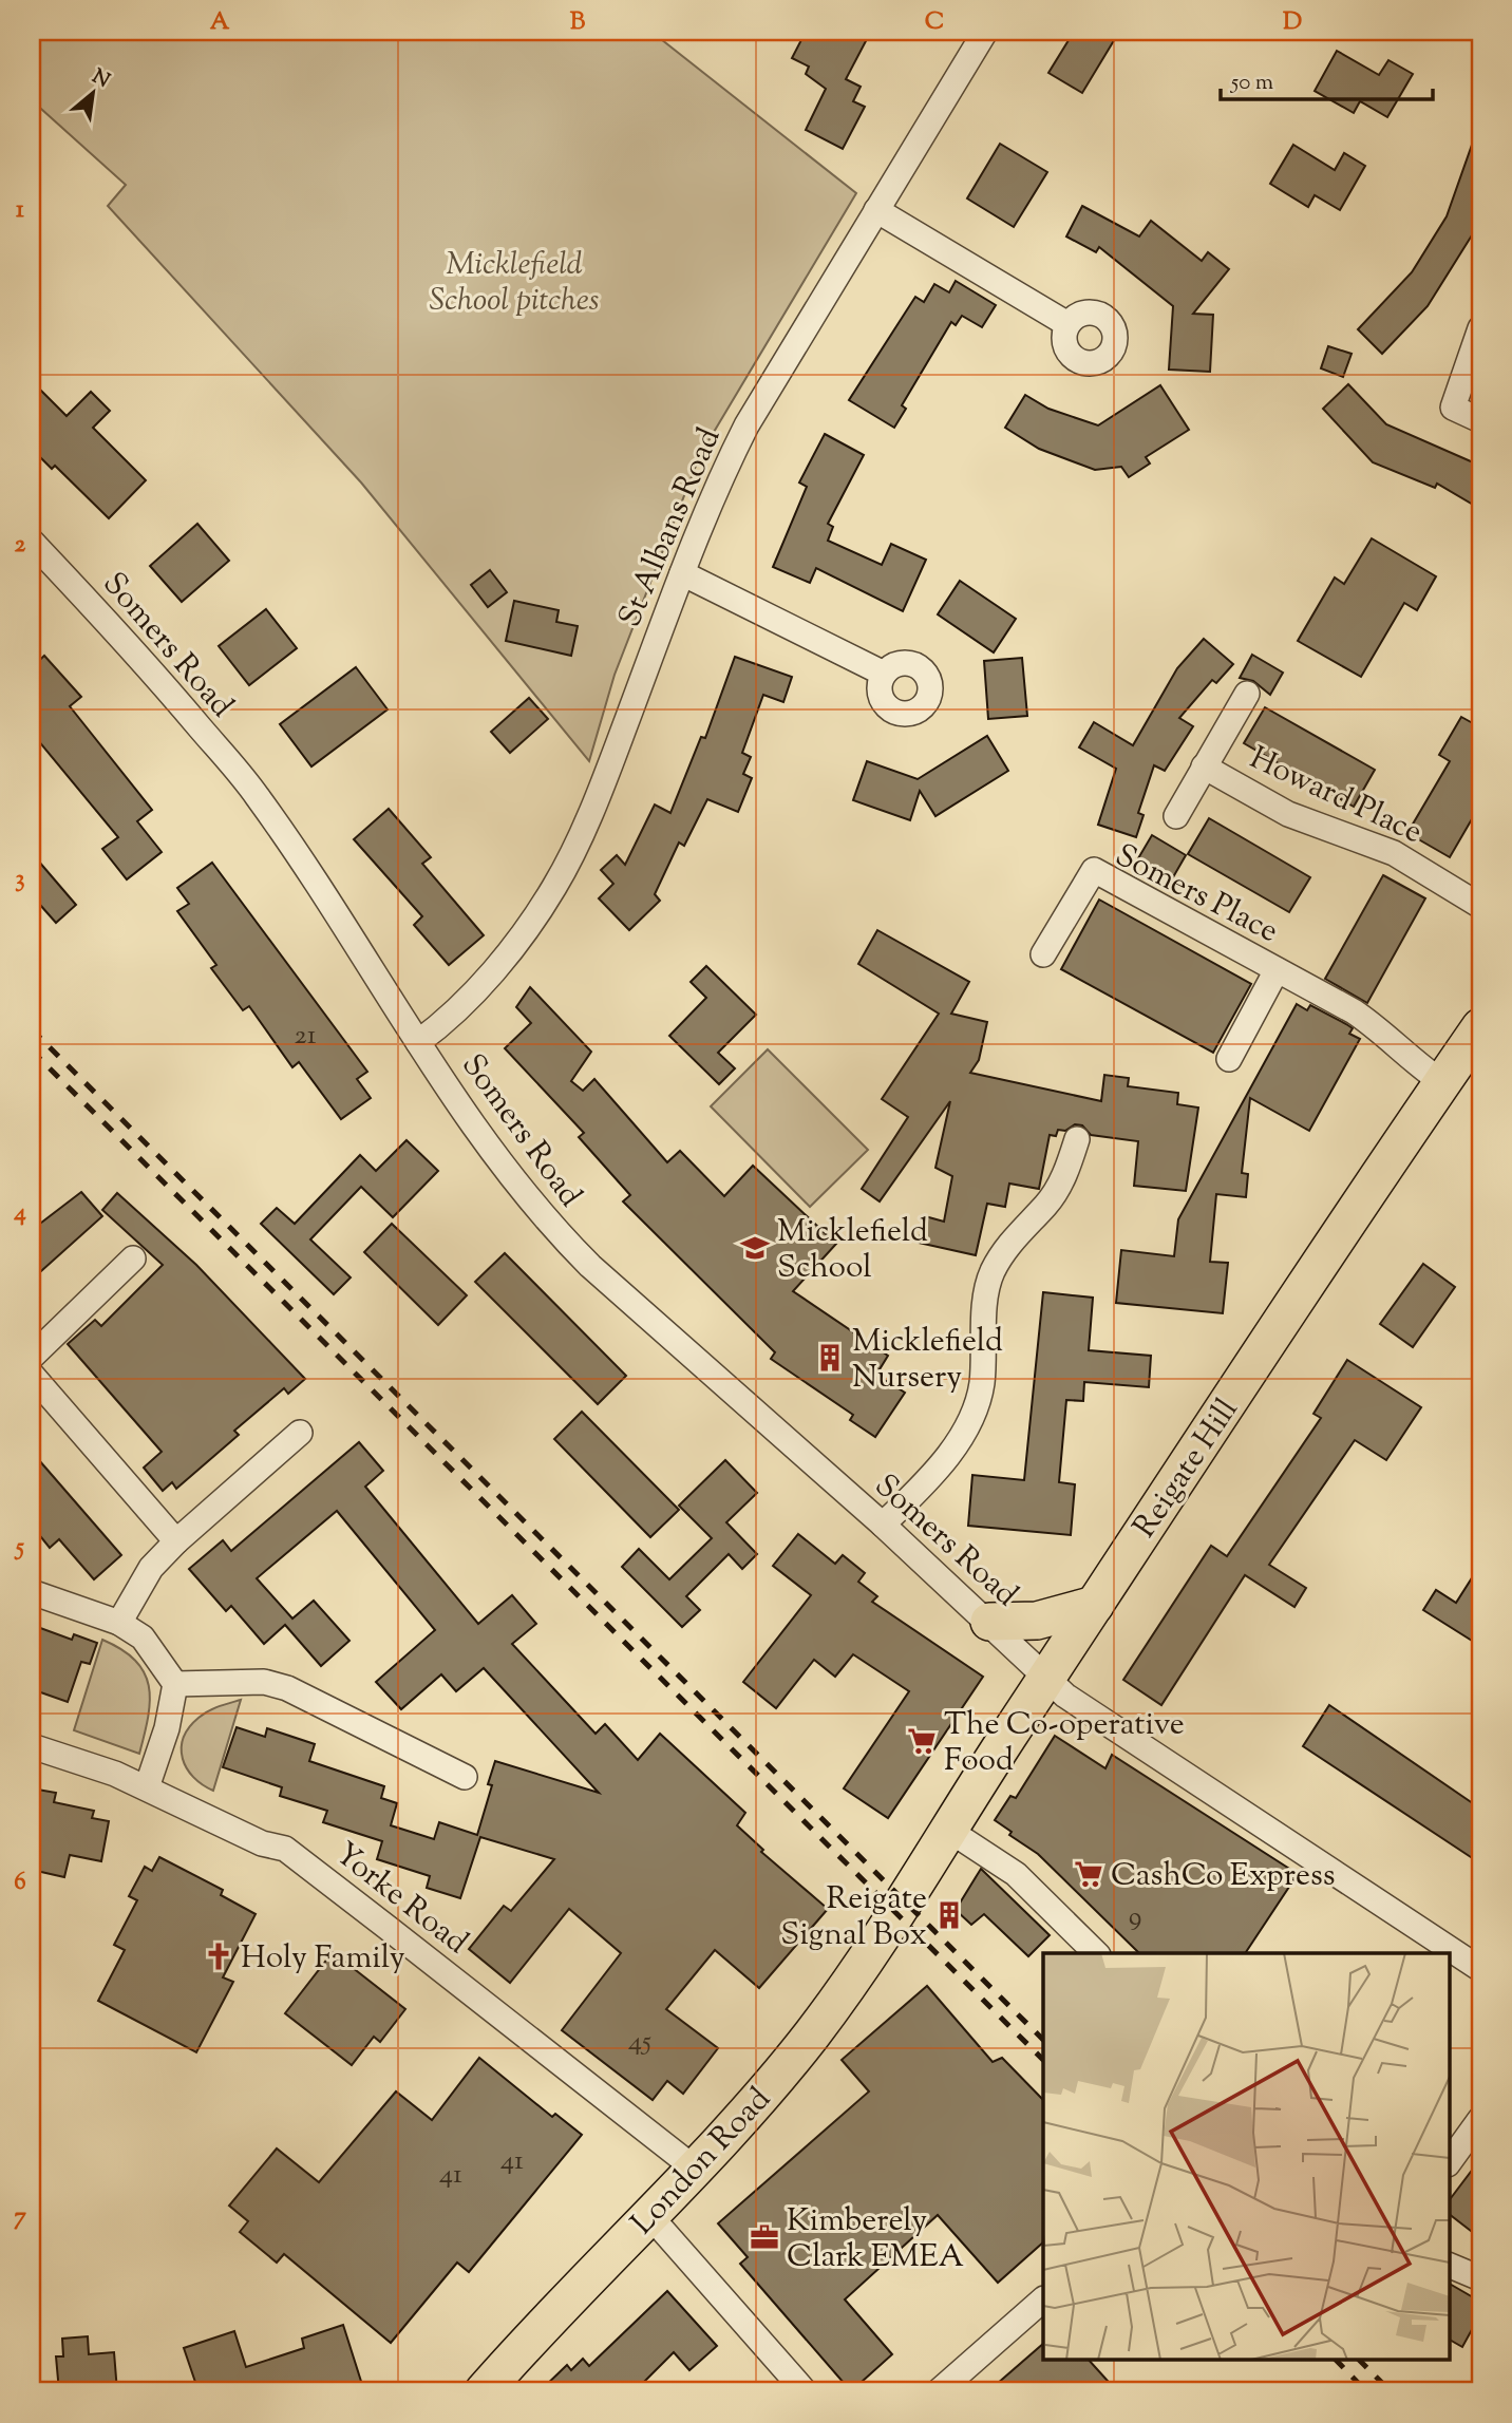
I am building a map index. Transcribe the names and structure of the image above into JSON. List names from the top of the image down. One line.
{"streets":{"main road":["Reigate Hill","London Road"],"street":["St Albans Road","Somers Road","Howard Place","Somers Place","Yorke Road"]},"crossings":[["St Albans Road","Somers Road"],["Somers Road","Reigate Hill"],["Somers Place","Reigate Hill"],["Reigate Hill","London Road"],["Yorke Road","London Road"]],"parks":["Micklefield School pitches"],"places":{"school or university":["Micklefield School"],"building":["Micklefield Nursery","Reigate Signal Box"],"supermarket":["The Co-operative Food","CashCo Express"],"church":["Holy Family"],"office":["Kimberely Clark EMEA"]},"house_numbers":["21","9","45","41","41"],"scale_bar":"50 m","north":"top right","grid":{"columns":["A","B","C","D"],"rows":["1","2","3","4","5","6","7"]}}
